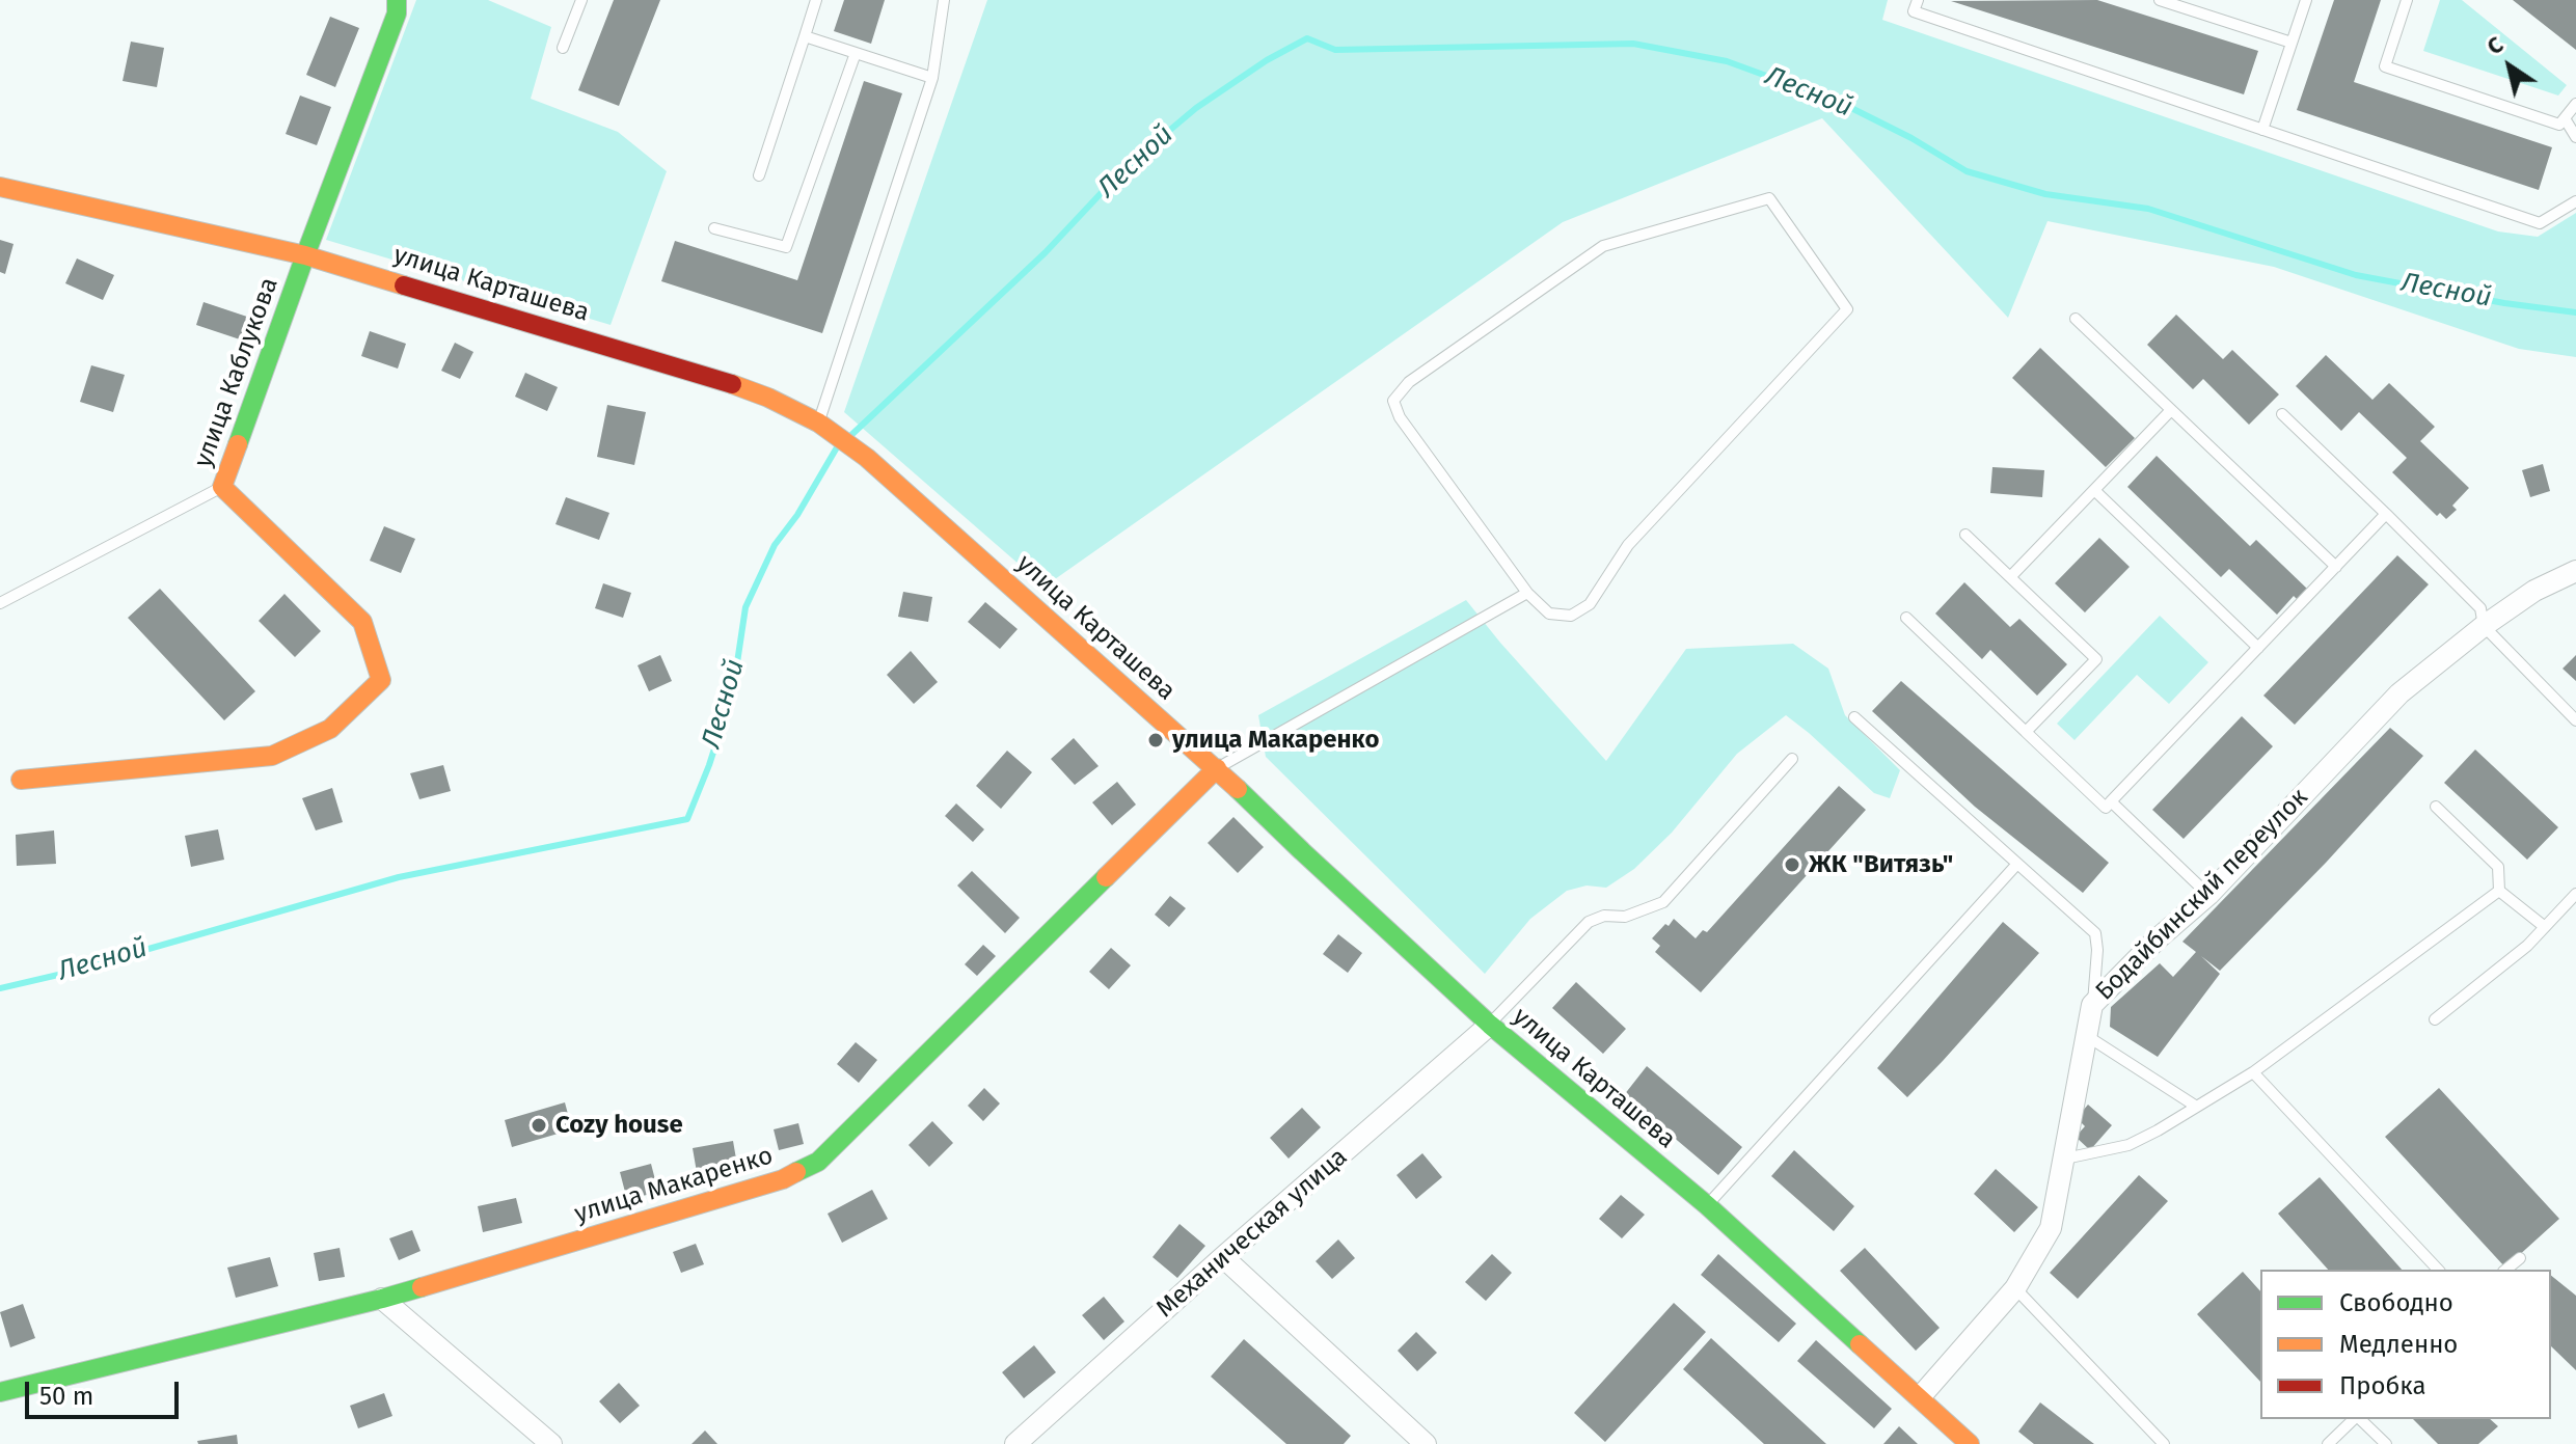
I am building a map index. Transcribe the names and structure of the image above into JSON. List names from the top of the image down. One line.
{"streets":{"street":["улица Карташева","улица Каблукова","Бодайбинский переулок","улица Макаренко","Механическая улица"]},"crossings":[["улица Карташева","улица Каблукова"],["улица Карташева","Бодайбинский переулок"],["улица Карташева","улица Макаренко"],["улица Карташева","Механическая улица"]],"water":["Лесной"],"places":["улица Макаренко","ЖК \"Витязь\"","Cozy house"],"legend":["Свободно","Медленно","Пробка"],"scale_bar":"50 m","north":"top left"}
